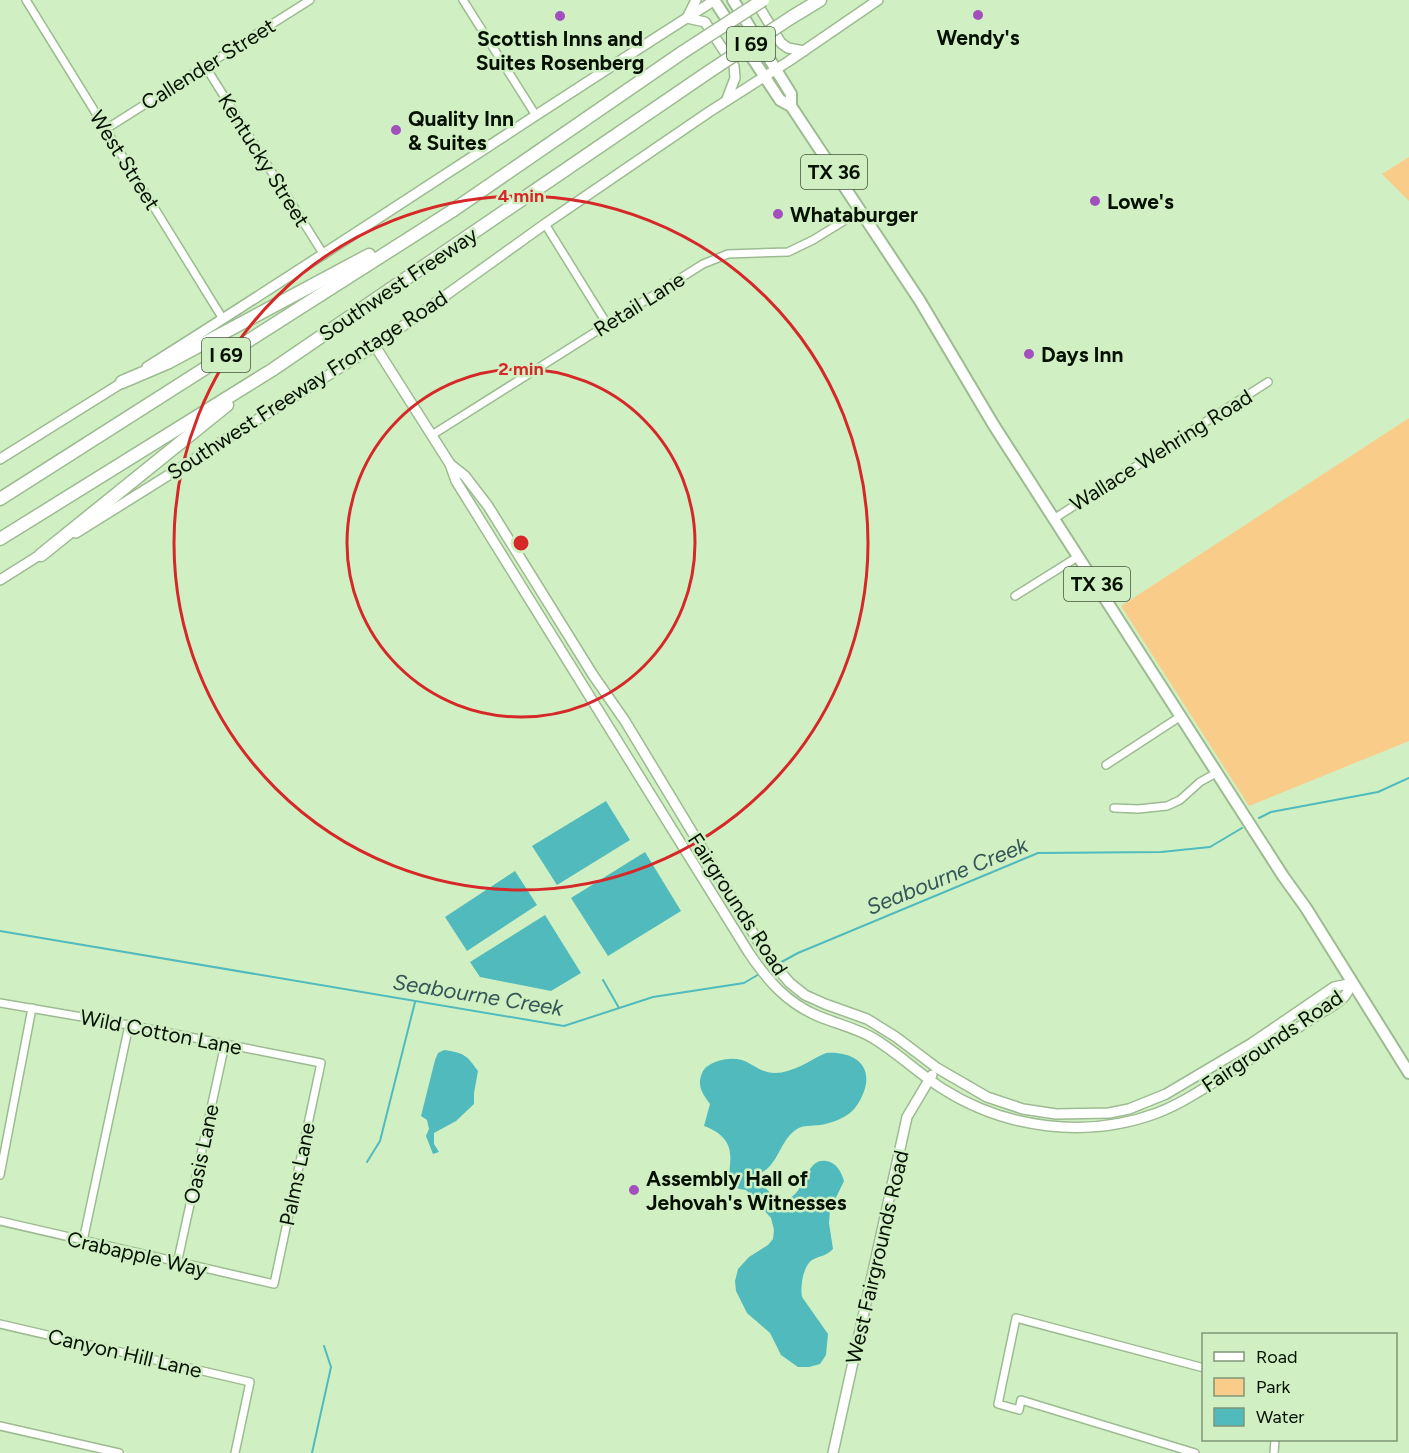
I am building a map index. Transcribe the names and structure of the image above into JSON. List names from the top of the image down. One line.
{"streets":{"highway":["I 69","Southwest Freeway"],"main road":["TX 36"],"street":["Callender Street","West Street","Kentucky Street","Retail Lane","Southwest Freeway Frontage Road","Wallace Wehring Road","Fairgrounds Road","Wild Cotton Lane","Oasis Lane","Palms Lane","Crabapple Way","West Fairgrounds Road","Canyon Hill Lane"]},"crossings":[["Callender Street","West Street"],["Callender Street","Kentucky Street"],["TX 36","Retail Lane"],["TX 36","Southwest Freeway Frontage Road"],["TX 36","Wallace Wehring Road"],["TX 36","Fairgrounds Road"],["Retail Lane","Fairgrounds Road"],["Southwest Freeway Frontage Road","Fairgrounds Road"],["Fairgrounds Road","West Fairgrounds Road"],["Wild Cotton Lane","Oasis Lane"],["Wild Cotton Lane","Palms Lane"],["Oasis Lane","Crabapple Way"],["Palms Lane","Crabapple Way"]],"water":["Seabourne Creek"],"places":["Wendy's","Scottish Inns and Suites Rosenberg","Quality Inn & Suites","Lowe's","Whataburger","Days Inn","Assembly Hall of Jehovah's Witnesses"],"legend":["Road","Park","Water"],"rings":["4 min","2 min"]}
